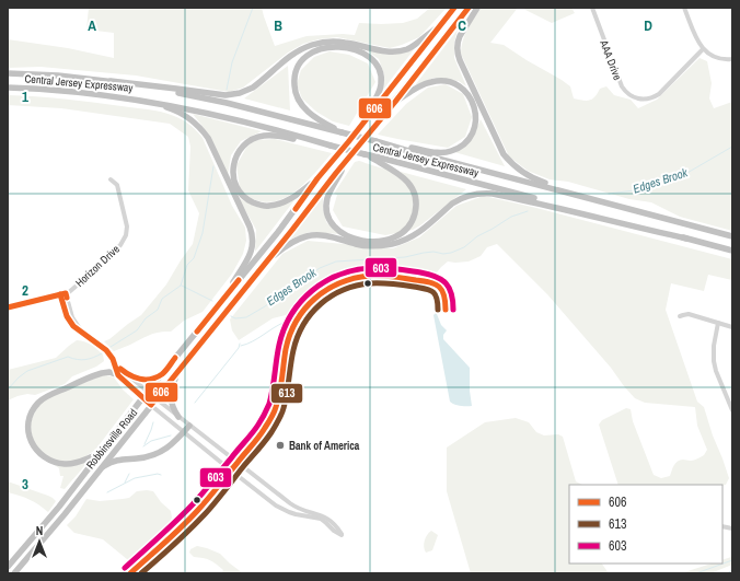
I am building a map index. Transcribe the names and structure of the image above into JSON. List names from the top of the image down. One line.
{"streets":{"highway":["Central Jersey Expressway","Robbinsville Road"],"street":["AAA Drive","Horizon Drive"]},"water":["Edges Brook"],"places":["Bank of America"],"lines":["transit line 606","transit line 603","transit line 613"],"legend":["606","613","603"],"north":"top","grid":{"columns":["A","B","C","D"],"rows":["1","2","3"]}}
